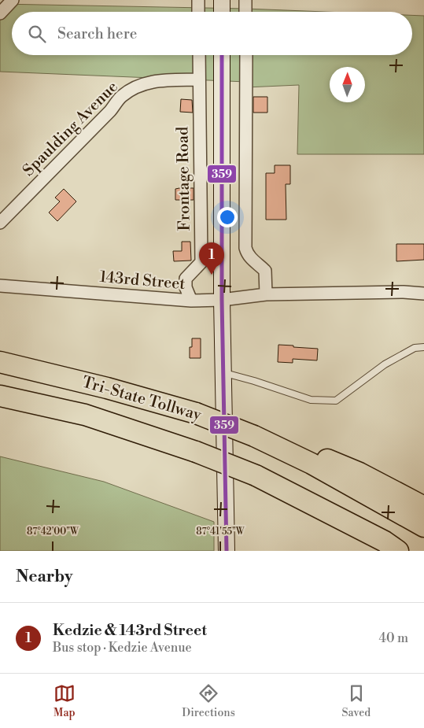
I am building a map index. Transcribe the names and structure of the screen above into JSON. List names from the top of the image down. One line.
{"streets":{"highway":["Tri-State Tollway"],"street":["Spaulding Avenue","Frontage Road","143rd Street"]},"crossings":[["Spaulding Avenue","Frontage Road"],["Frontage Road","143rd Street"]],"lines":["transit line 359"],"north":"top","page":{"search":"Search here","pins":"1","heading":"Nearby","list":[{"mark":"1","name":"Kedzie & 143rd Street","note":"Bus stop · Kedzie Avenue","value":"40 m"}],"nav":["Map","Directions","Saved"]},"coordinates":["87°42'00\"W","87°41'55\"W"]}
